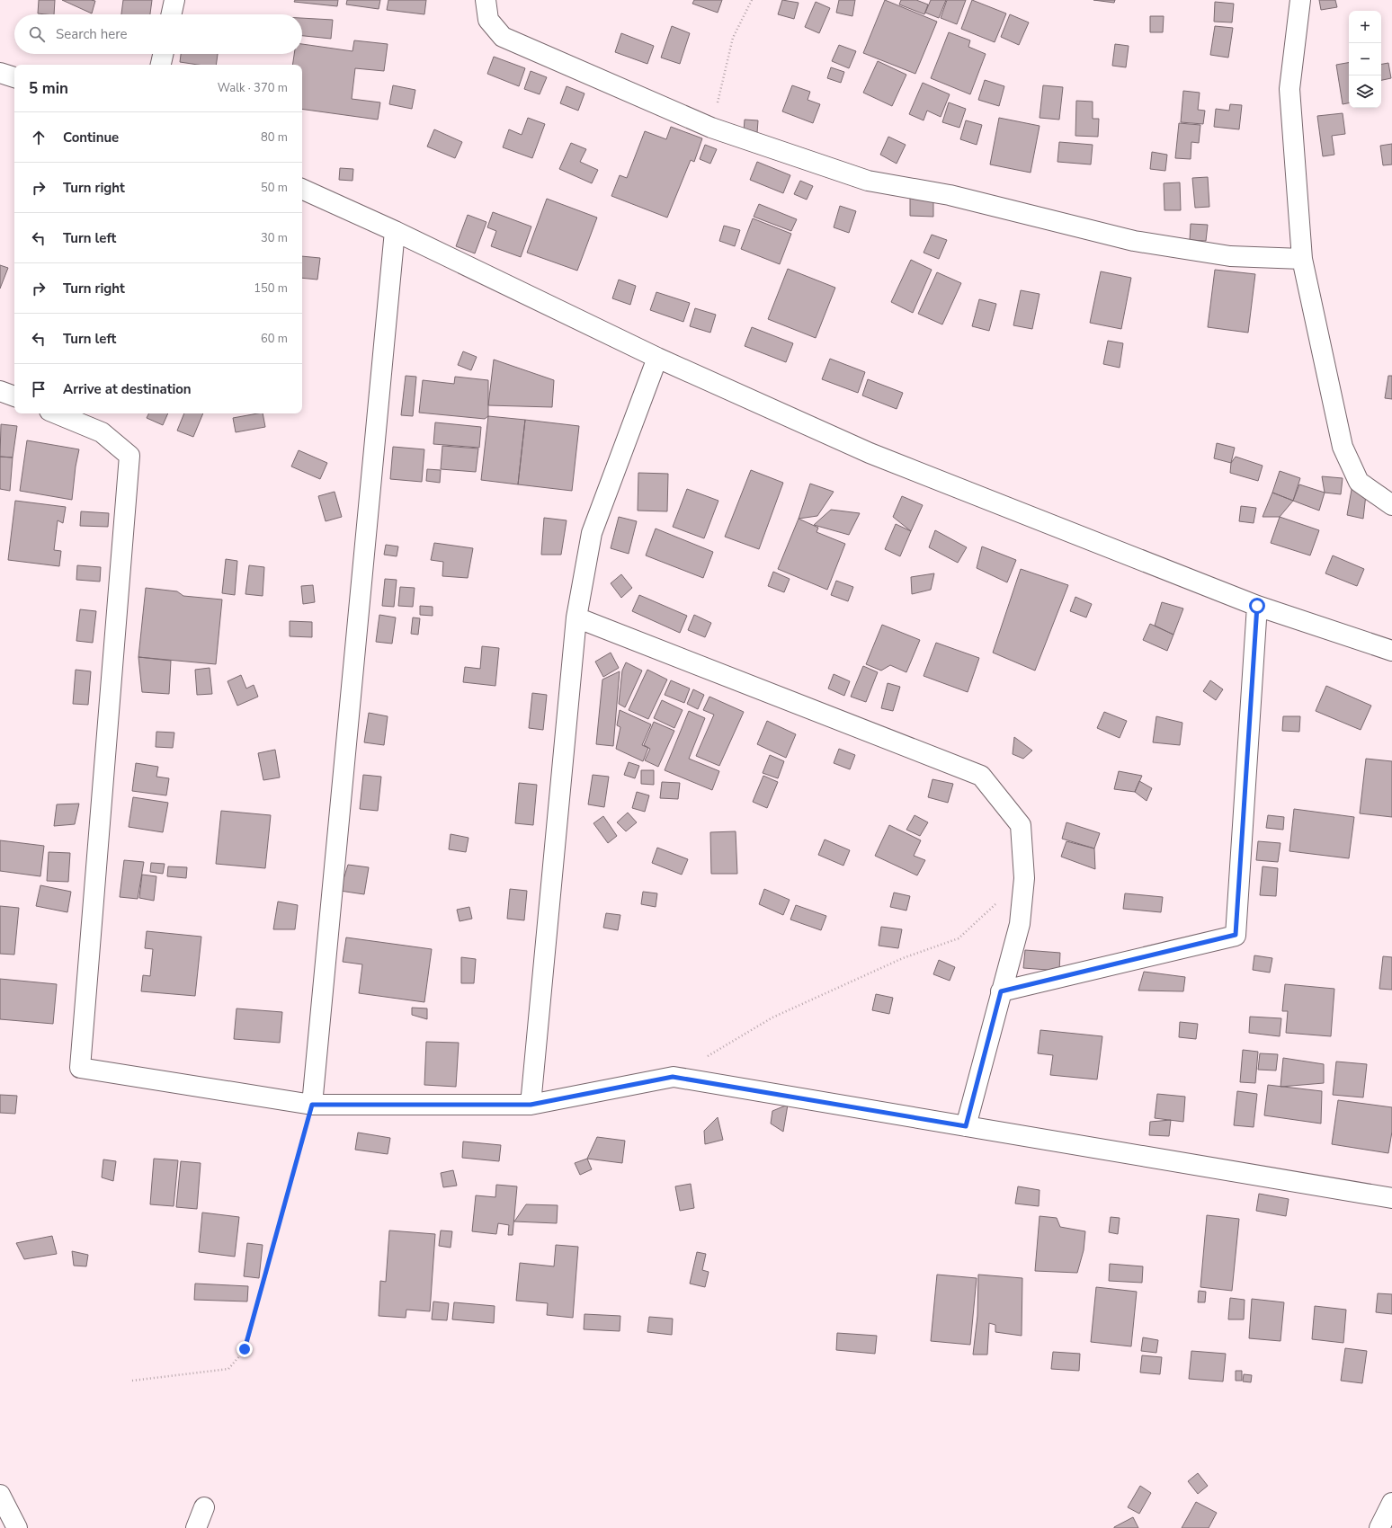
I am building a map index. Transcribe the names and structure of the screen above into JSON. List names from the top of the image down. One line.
{"page":{"map_buttons":["+","−"],"search":"Search here","heading":["5 min","Walk · 370 m"],"list":[["Continue","80 m"],["Turn right","50 m"],["Turn left","30 m"],["Turn right","150 m"],["Turn left","60 m"],"Arrive at destination"]}}
